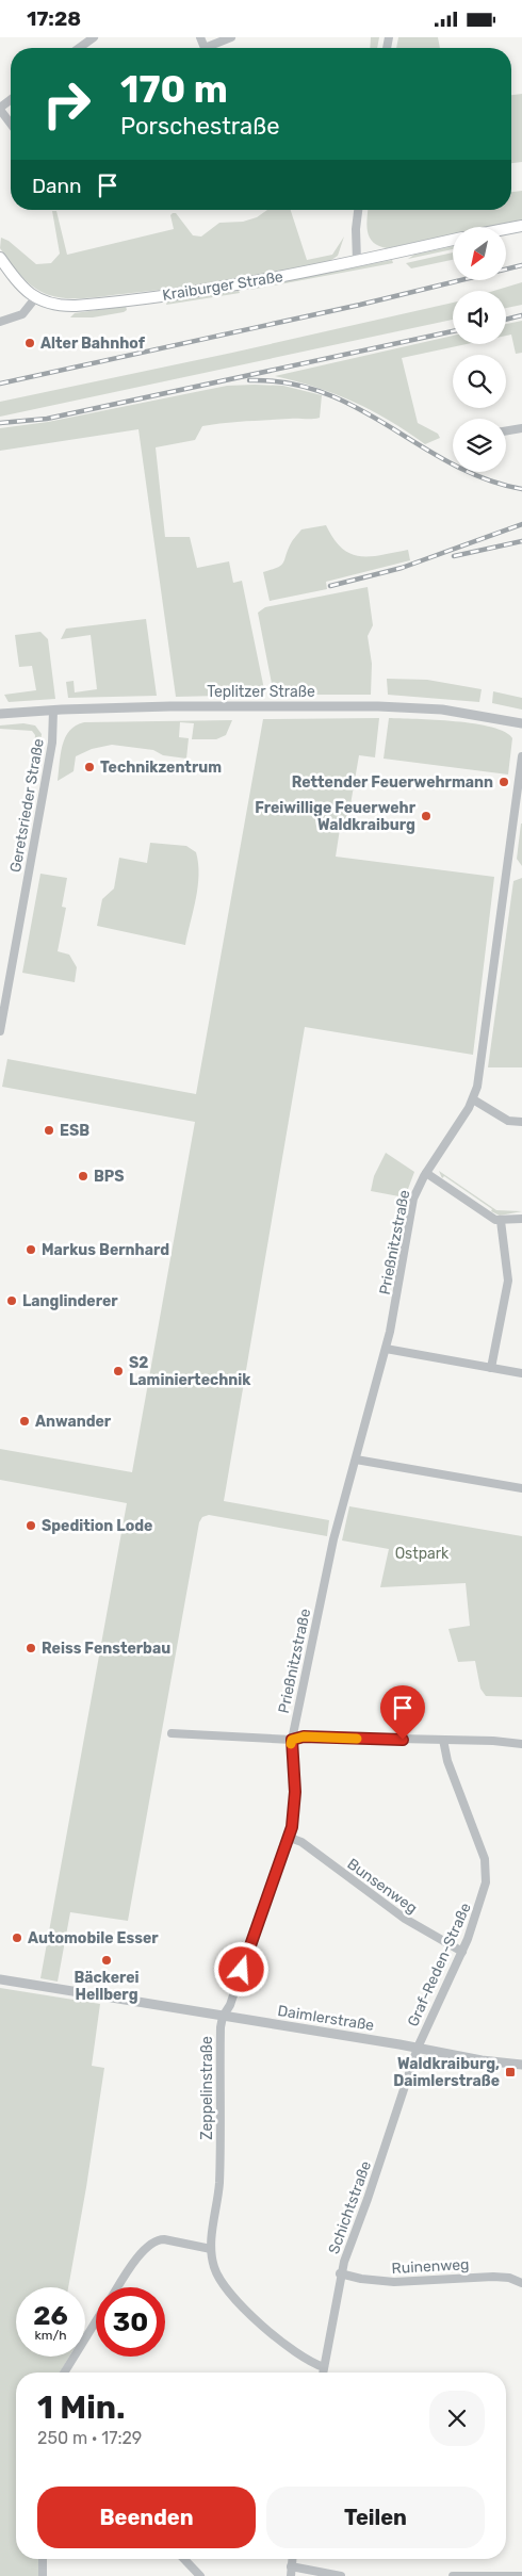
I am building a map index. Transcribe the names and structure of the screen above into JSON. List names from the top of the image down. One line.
{"streets":{"main road":["Kraiburger Straße"],"street":["Teplitzer Straße","Geretsrieder Straße","Prießnitzstraße","Bunsenweg","Graf-Reden-Straße","Daimlerstraße","Zeppelinstraße","Schichtstraße","Ruinenweg"]},"crossings":[["Teplitzer Straße","Geretsrieder Straße"],["Prießnitzstraße","Zeppelinstraße"],["Bunsenweg","Graf-Reden-Straße"],["Bunsenweg","Zeppelinstraße"],["Graf-Reden-Straße","Daimlerstraße"],["Graf-Reden-Straße","Schichtstraße"],["Daimlerstraße","Zeppelinstraße"],["Daimlerstraße","Schichtstraße"],["Zeppelinstraße","Schichtstraße"],["Schichtstraße","Ruinenweg"]],"parks":["Ostpark"],"places":{"other":["Alter Bahnhof","Technikzentrum","Rettender Feuerwehrmann","Freiwillige Feuerwehr Waldkraiburg","ESB","BPS","Markus Bernhard","Langlinderer","S2 Laminiertechnik","Anwander","Spedition Lode","Reiss Fensterbau","Automobile Esser","Bäckerei Hellberg"],"transit":["Waldkraiburg, Daimlerstraße"]},"north":"bottom left","page":{"status":"17:28","turn":["170 m","Porschestraße"],"then":"Dann","speed":"26 km/h","limit":"30","heading":["1 Min.","250 m · 17:29"],"buttons":["Beenden","Teilen"]}}
